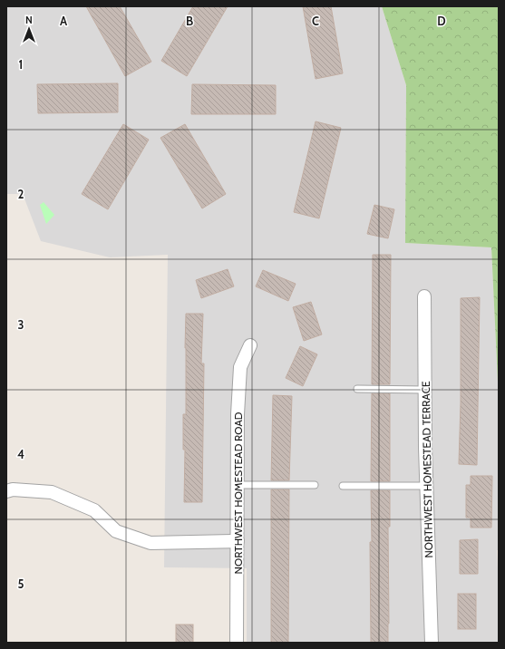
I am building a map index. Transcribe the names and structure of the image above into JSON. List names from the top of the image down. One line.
{"streets":{"street":["NORTHWEST HOMESTEAD TERRACE","NORTHWEST HOMESTEAD ROAD"]},"north":"top","grid":{"columns":["A","B","C","D"],"rows":["1","2","3","4","5"]}}
